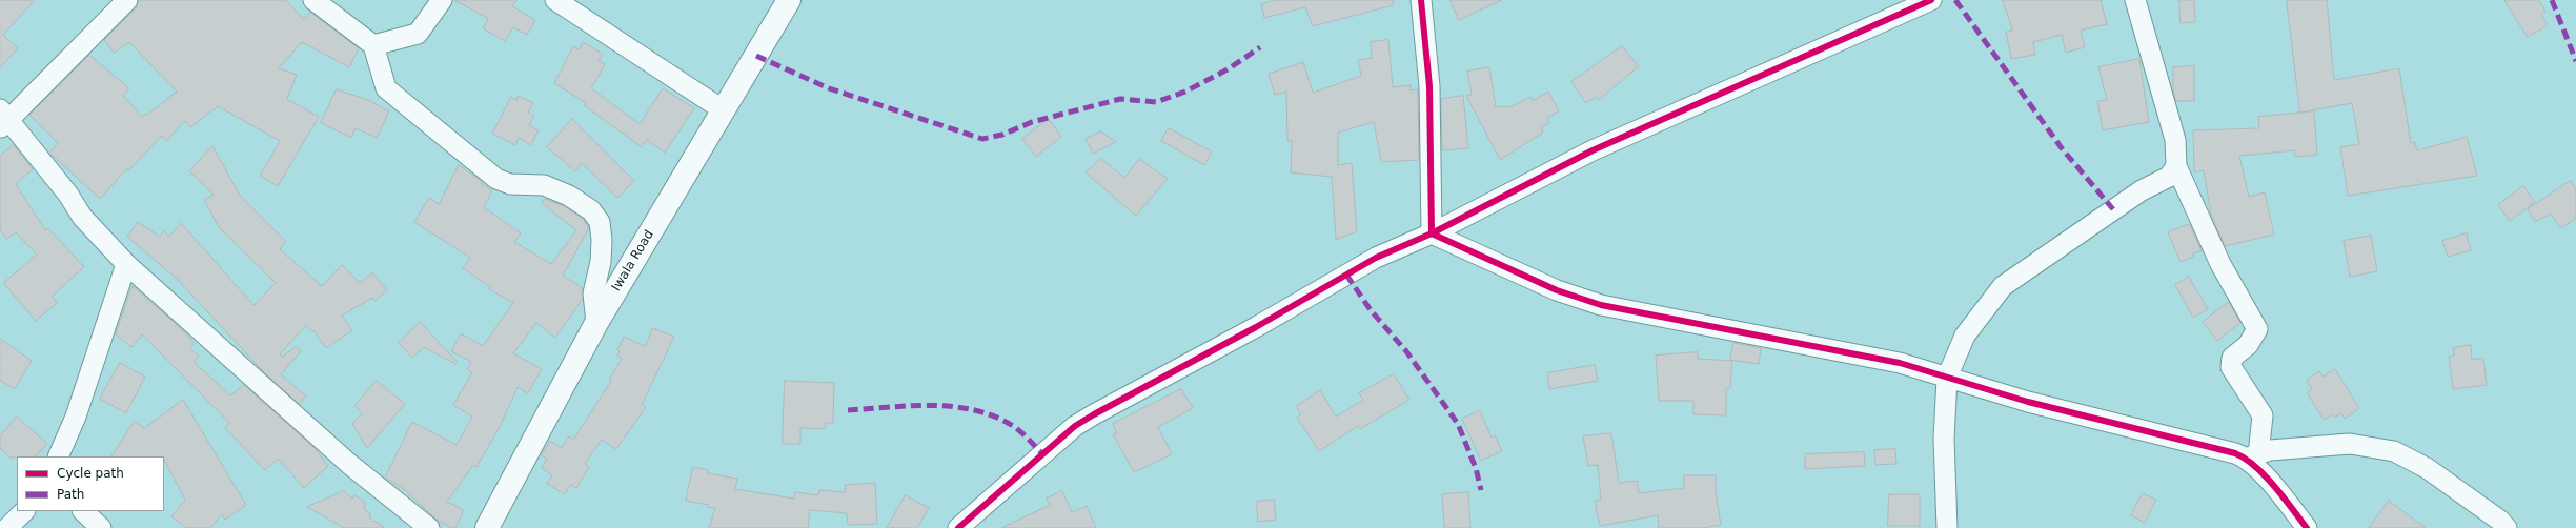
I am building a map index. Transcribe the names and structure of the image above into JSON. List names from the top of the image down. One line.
{"streets":{"street":["Iwala Road"]},"legend":["Cycle path","Path"]}
